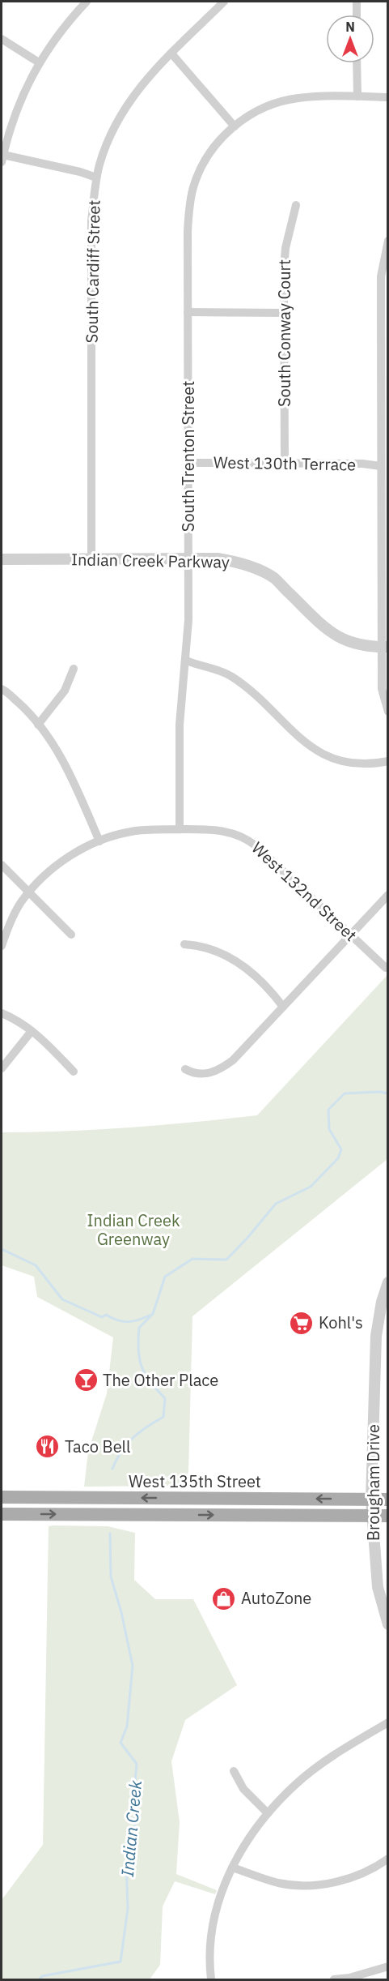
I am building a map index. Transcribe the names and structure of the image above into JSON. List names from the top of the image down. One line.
{"streets":{"main road":["West 135th Street"],"street":["South Cardiff Street","South Conway Court","South Trenton Street","West 130th Terrace","Indian Creek Parkway","West 132nd Street","Brougham Drive"]},"crossings":[["South Cardiff Street","Indian Creek Parkway"],["South Conway Court","West 130th Terrace"],["South Trenton Street","West 130th Terrace"],["South Trenton Street","Indian Creek Parkway"],["South Trenton Street","West 132nd Street"],["West 135th Street","Brougham Drive"]],"water":["Indian Creek"],"parks":["Indian Creek Greenway"],"places":{"supermarket":["Kohl's"],"bar":["The Other Place"],"restaurant":["Taco Bell"],"shop":["AutoZone"]},"north":"top"}
